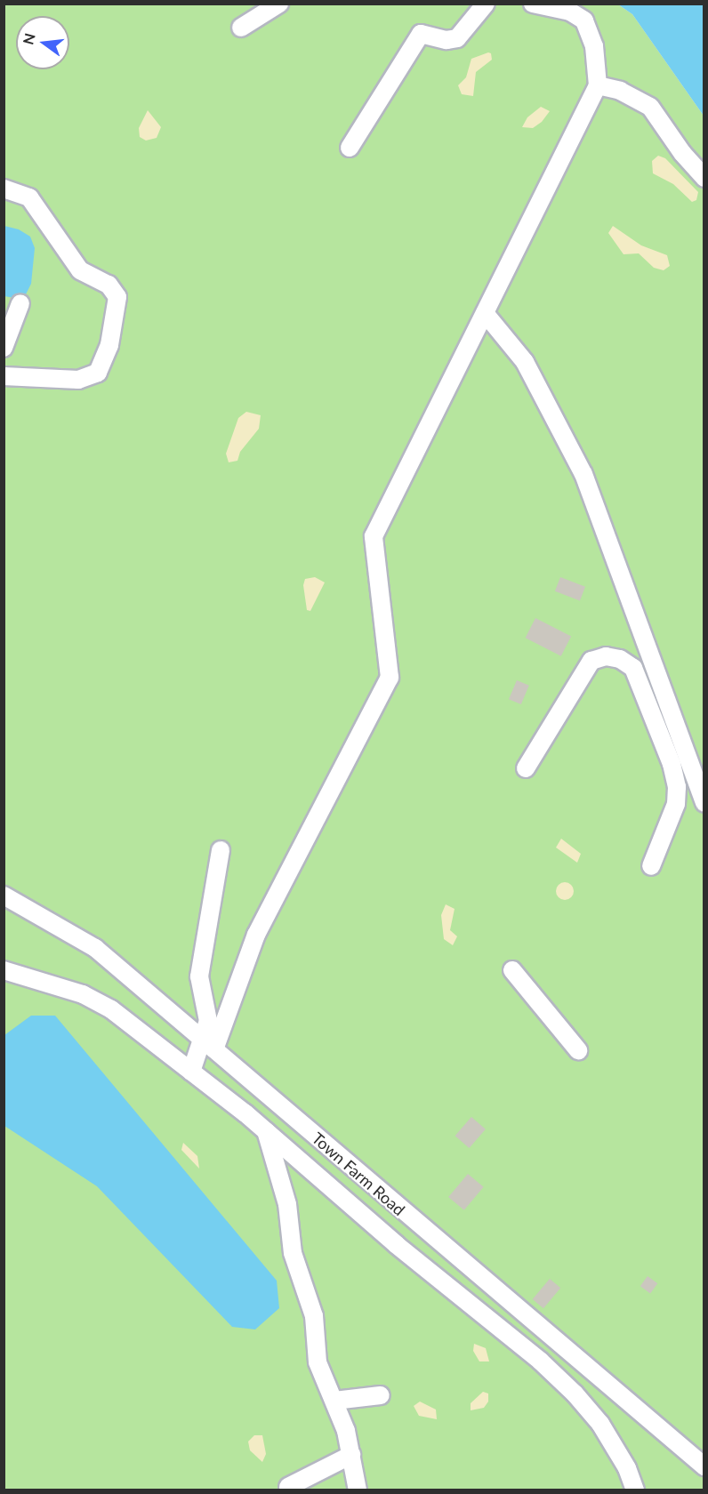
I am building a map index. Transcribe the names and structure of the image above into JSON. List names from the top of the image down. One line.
{"streets":{"street":["Town Farm Road"]},"north":"left"}
